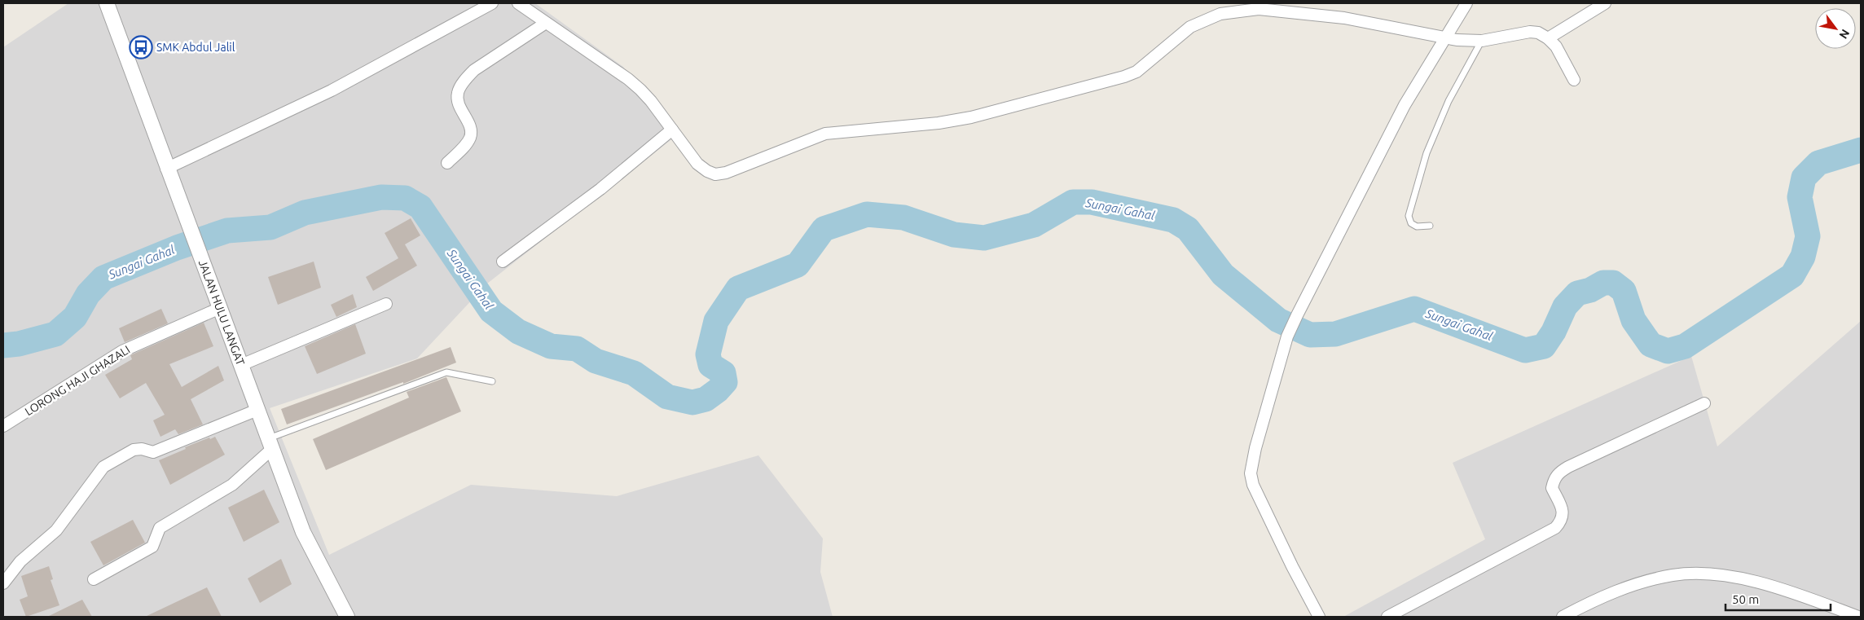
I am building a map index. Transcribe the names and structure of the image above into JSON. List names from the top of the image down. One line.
{"streets":{"street":["JALAN HULU LANGAT","LORONG HAJI GHAZALI"]},"crossings":[["JALAN HULU LANGAT","LORONG HAJI GHAZALI"]],"water":["Sungai Gahal"],"places":{"bus stop":["SMK Abdul Jalil"]},"scale_bar":"50 m","north":"bottom right"}
